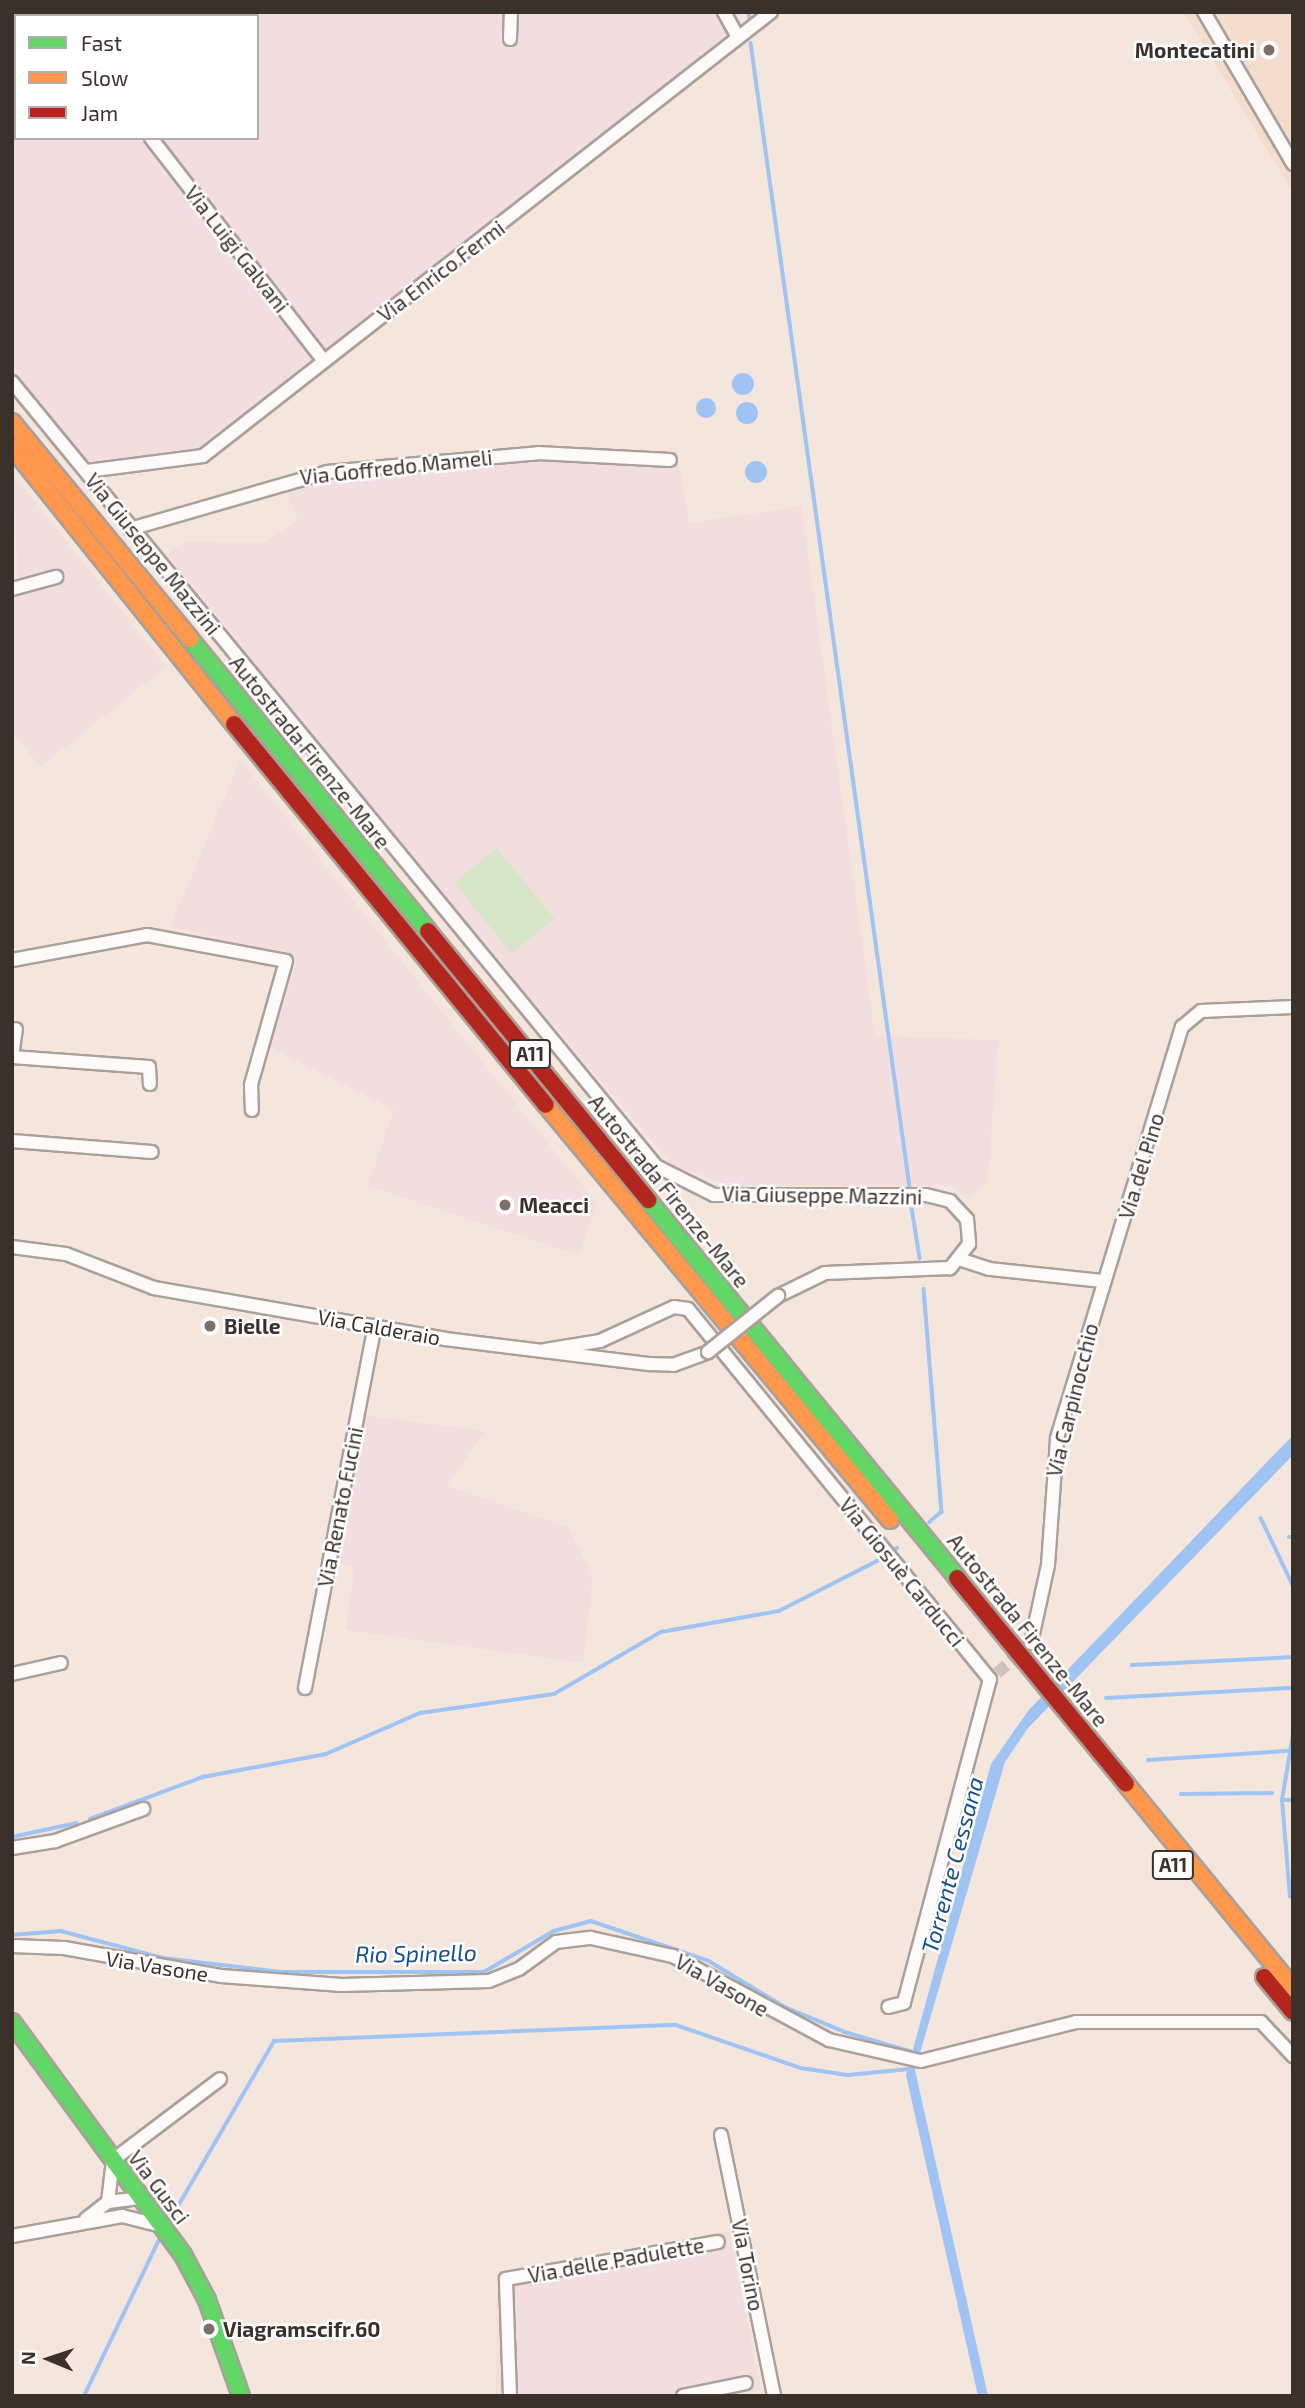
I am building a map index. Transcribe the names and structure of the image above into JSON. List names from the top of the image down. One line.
{"streets":{"main road":["Autostrada Firenze-Mare","A11","Via Gusci"],"street":["Via Luigi Galvani","Via Enrico Fermi","Via Goffredo Mameli","Via Giuseppe Mazzini","Via del Pino","Via Calderaio","Via Carpinocchio","Via Renato Fucini","Via Giosuè Carducci","Via Vasone","Via delle Padulette","Via Torino"]},"crossings":[["Via Luigi Galvani","Via Enrico Fermi"],["Via Enrico Fermi","Via Giuseppe Mazzini"],["Via Goffredo Mameli","Via Giuseppe Mazzini"],["Via Giuseppe Mazzini","Via Calderaio"],["Via del Pino","Via Carpinocchio"],["Via Calderaio","Via Renato Fucini"],["Via Calderaio","Via Giosuè Carducci"]],"water":["Torrente Cessana","Rio Spinello"],"places":["Montecatini","Meacci","Bielle","Viagramscifr.60"],"legend":["Fast","Slow","Jam"],"north":"left"}
